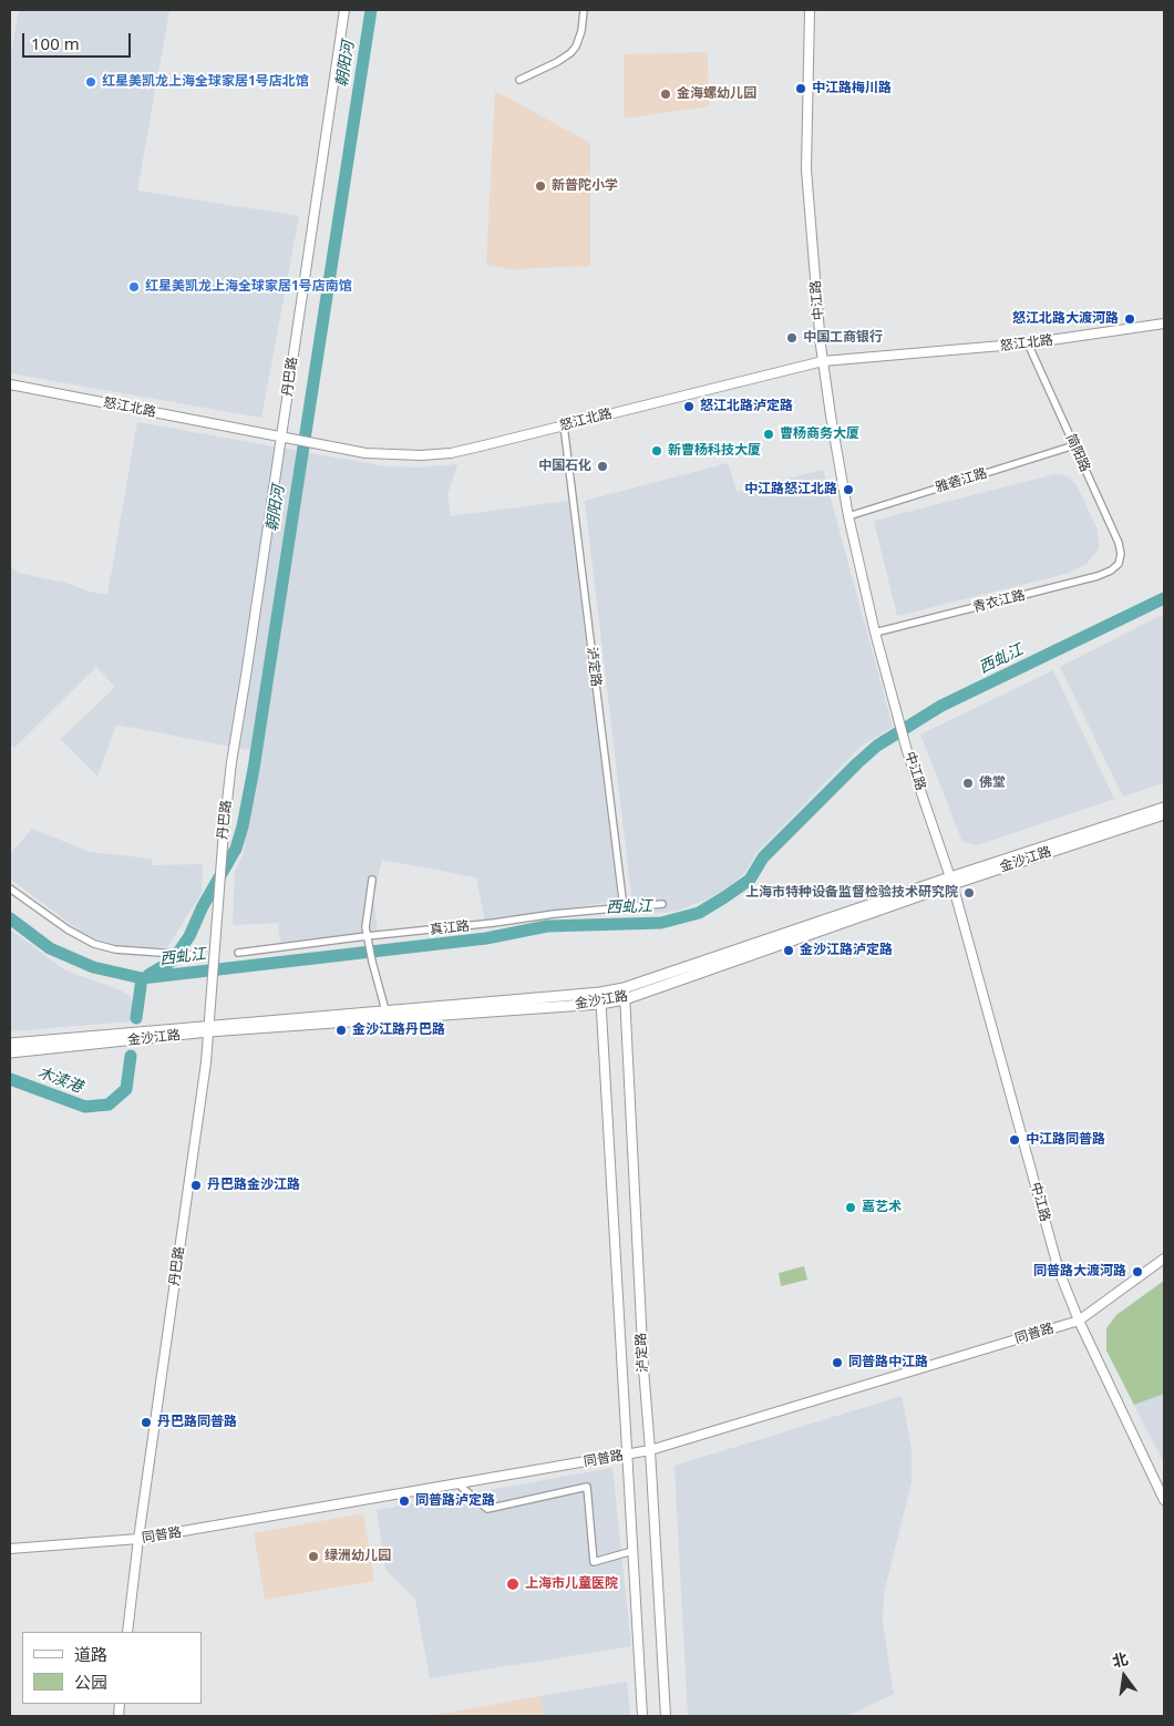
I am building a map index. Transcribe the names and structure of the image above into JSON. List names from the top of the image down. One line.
{"streets":{"main road":["金沙江路"],"street":["中江路","怒江北路","丹巴路","简阳路","雅砻江路","青衣江路","泸定路","真江路","同普路"]},"crossings":[["中江路","怒江北路"],["中江路","雅砻江路"],["中江路","青衣江路"],["中江路","金沙江路"],["中江路","同普路"],["怒江北路","丹巴路"],["怒江北路","简阳路"],["怒江北路","泸定路"],["丹巴路","金沙江路"],["丹巴路","同普路"],["简阳路","雅砻江路"],["简阳路","青衣江路"],["泸定路","金沙江路"],["泸定路","真江路"],["泸定路","同普路"]],"water":["朝阳河","西虬江","木渎港"],"places":["红星美凯龙上海全球家居1号店北馆","中江路梅川路","金海螺幼儿园","新普陀小学","红星美凯龙上海全球家居1号店南馆","怒江北路大渡河路","中国工商银行","怒江北路泸定路","曹杨商务大厦","新曹杨科技大厦","中国石化","中江路怒江北路","佛堂","上海市特种设备监督检验技术研究院","金沙江路泸定路","金沙江路丹巴路","中江路同普路","丹巴路金沙江路","嘉艺术","同普路大渡河路","同普路中江路","丹巴路同普路","同普路泸定路","绿洲幼儿园","上海市儿童医院"],"legend":["道路","公园"],"scale_bar":"100 m","north":"top"}
